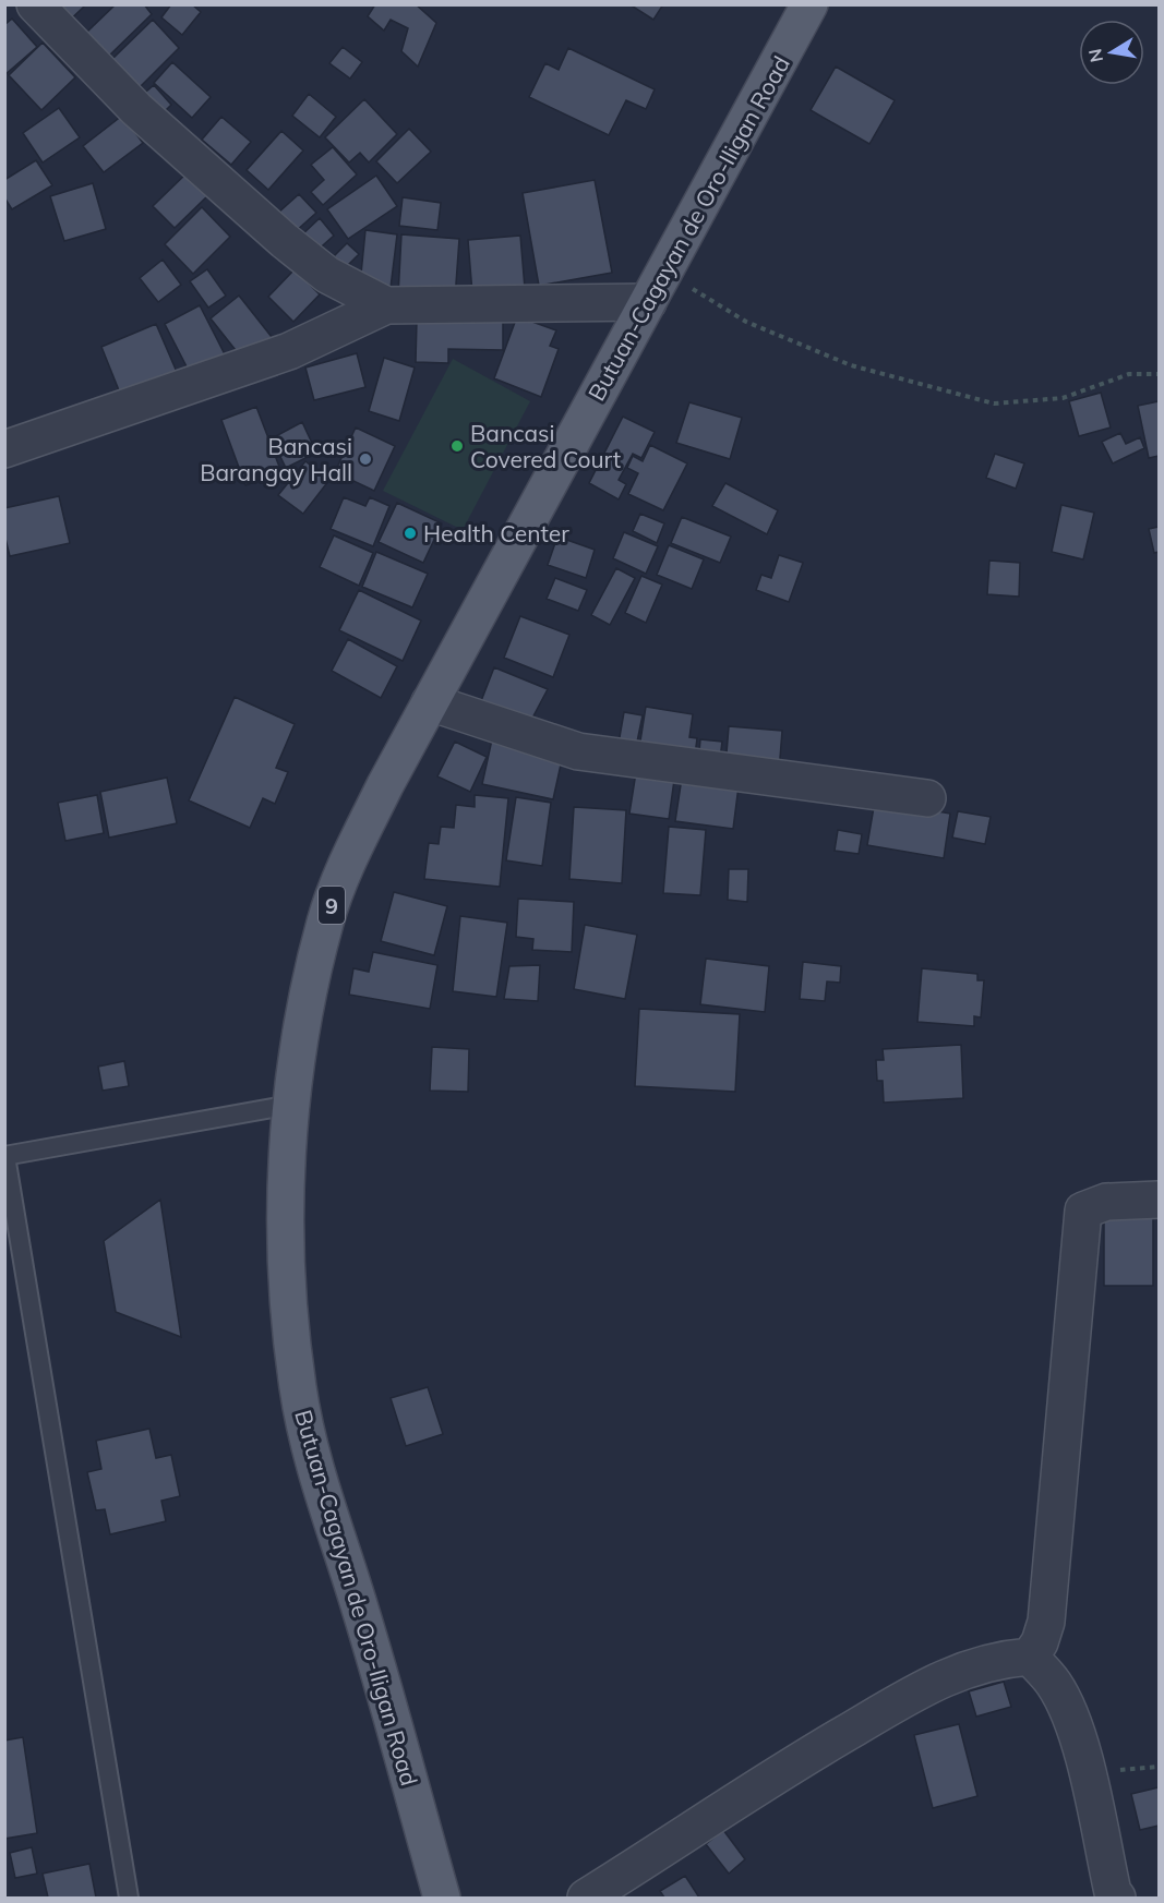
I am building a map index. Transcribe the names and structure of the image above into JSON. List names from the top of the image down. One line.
{"streets":{"main road":["Butuan-Cagayan de Oro-Iligan Road","9"]},"places":["Bancasi Covered Court","Bancasi Barangay Hall","Health Center"],"north":"left"}
